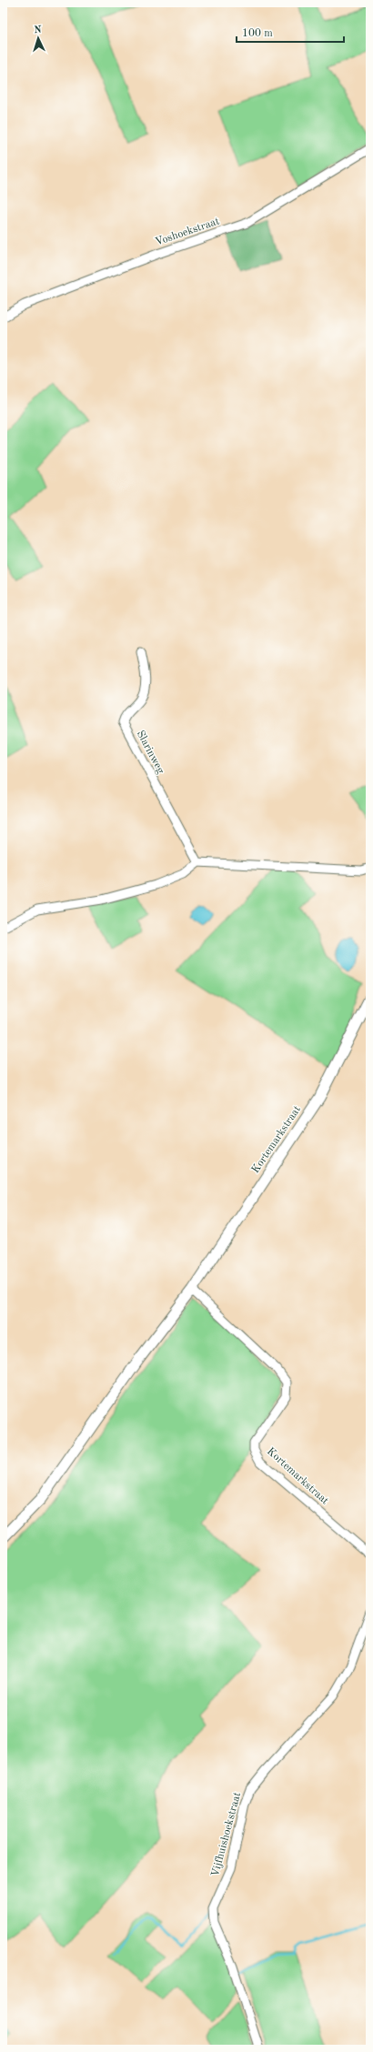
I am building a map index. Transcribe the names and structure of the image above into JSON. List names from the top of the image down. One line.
{"streets":{"street":["Voshoekstraat","Slarinweg","Kortemarkstraat","Vijfhuishoekstraat"]},"scale_bar":"100 m","north":"top"}
